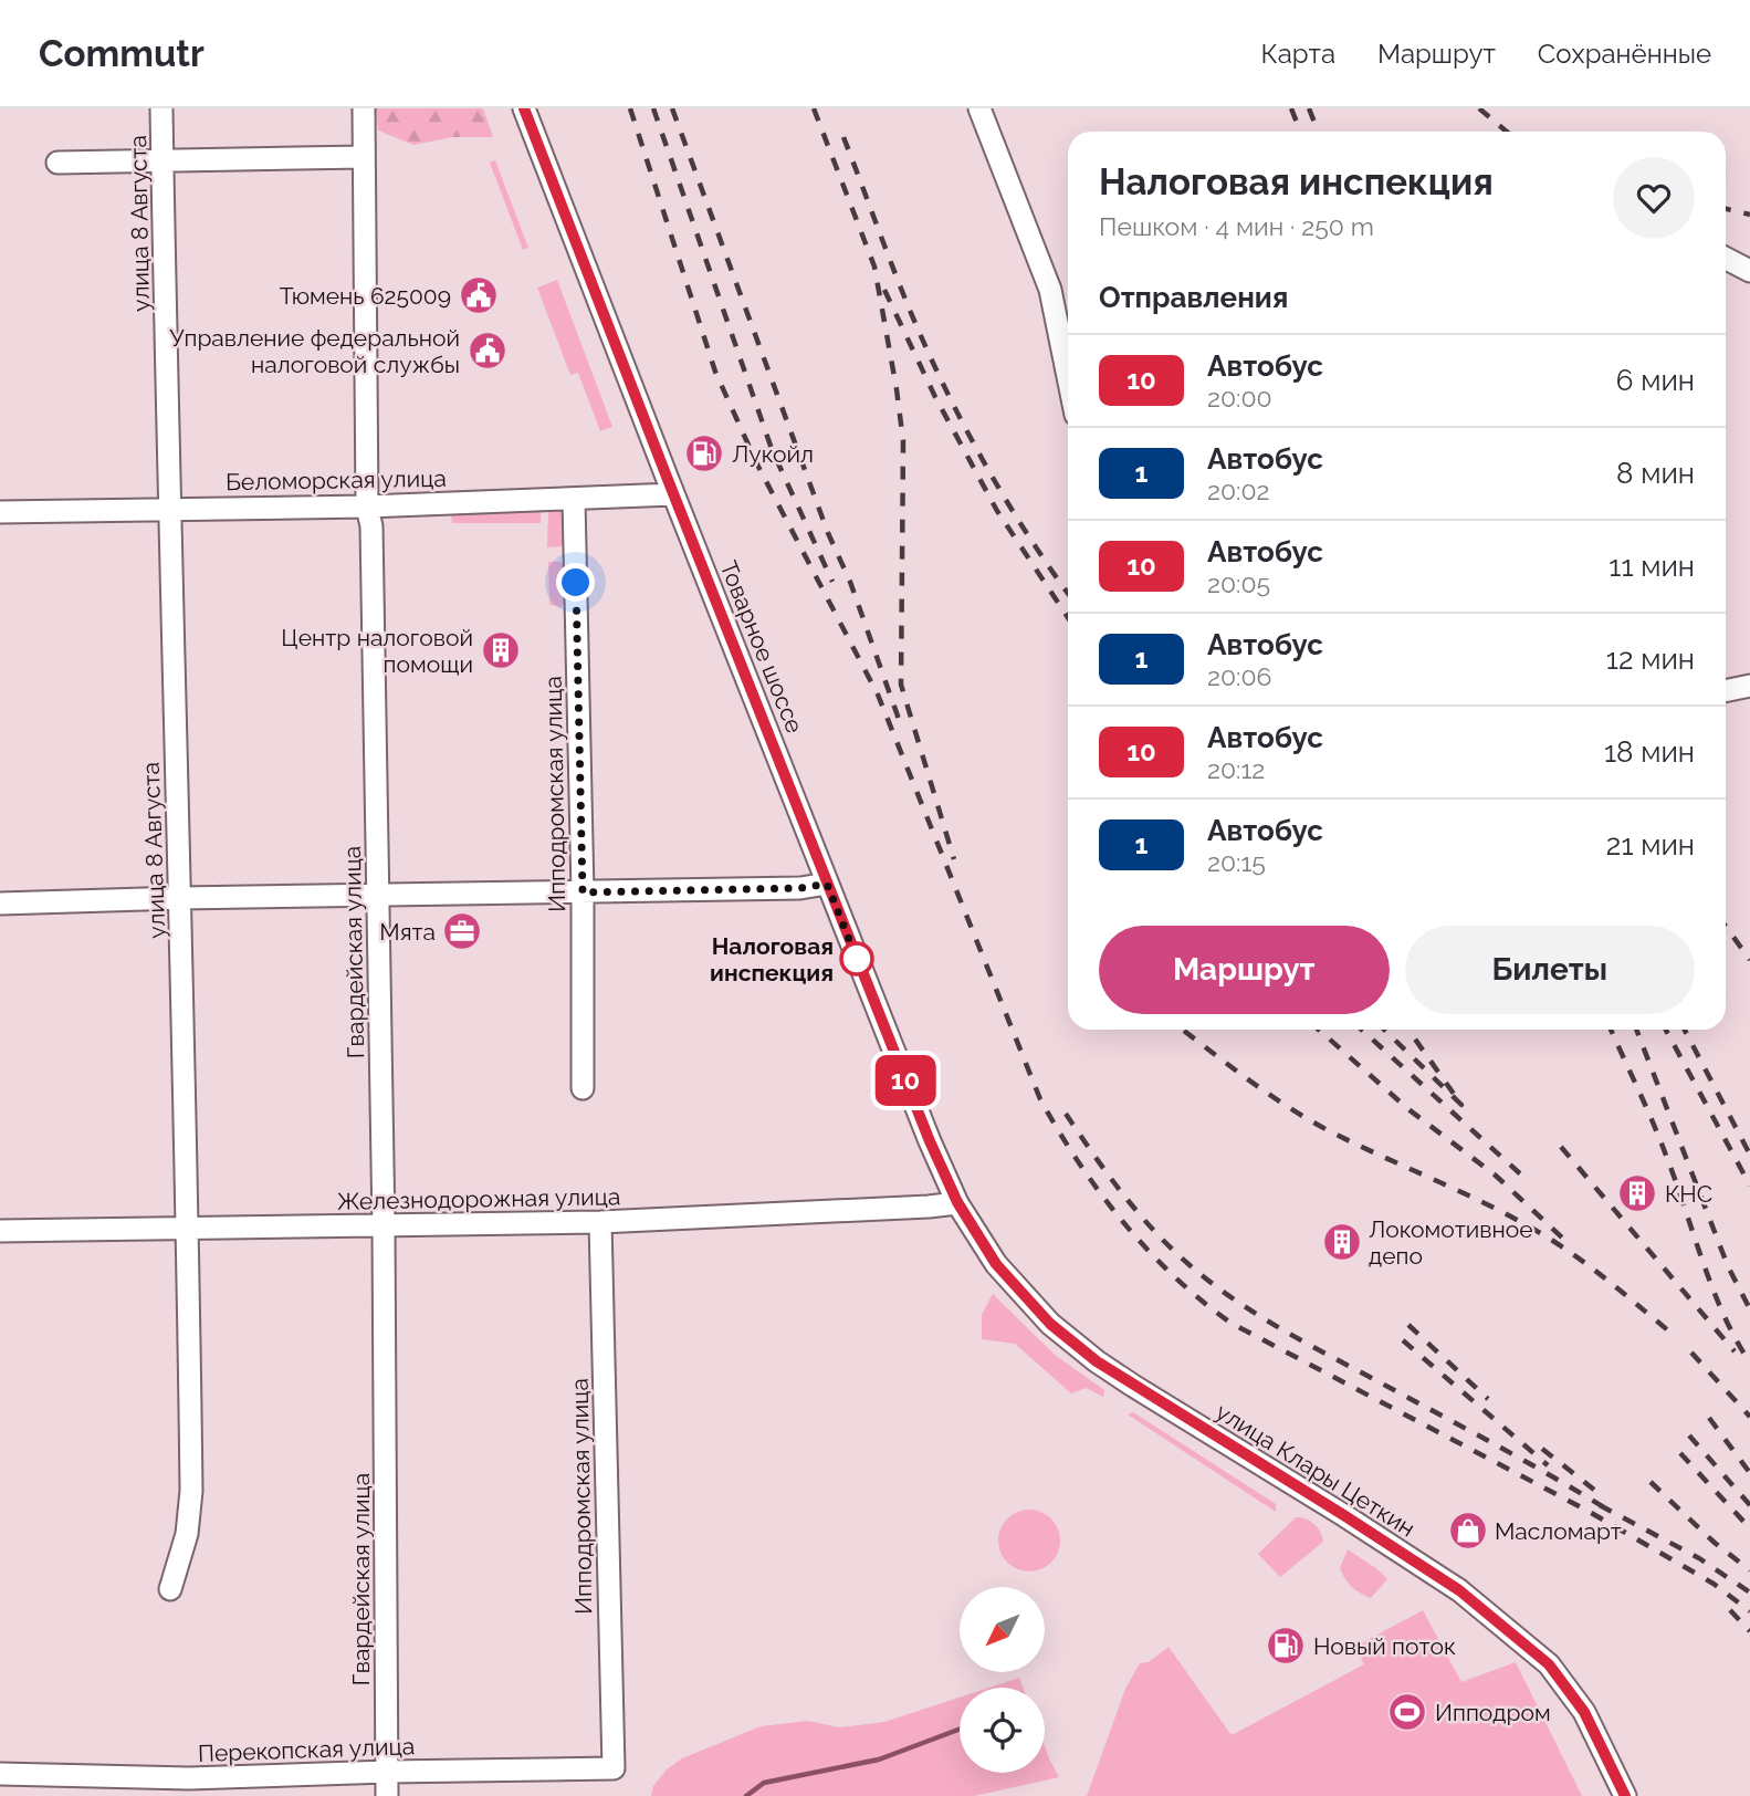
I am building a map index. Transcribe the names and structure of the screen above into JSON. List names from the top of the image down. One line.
{"streets":{"street":["улица 8 Августа","Беломорская улица","Товарное шоссе","Ипподромская улица","Гвардейская улица","Железнодорожная улица","улица Клары Цеткин","Перекопская улица"]},"crossings":[["улица 8 Августа","Беломорская улица"],["улица 8 Августа","Железнодорожная улица"],["Беломорская улица","Товарное шоссе"],["Беломорская улица","Ипподромская улица"],["Беломорская улица","Гвардейская улица"],["Товарное шоссе","Железнодорожная улица"],["Товарное шоссе","улица Клары Цеткин"],["Ипподромская улица","Железнодорожная улица"],["Ипподромская улица","Перекопская улица"],["Гвардейская улица","Железнодорожная улица"],["Гвардейская улица","Перекопская улица"],["Железнодорожная улица","улица Клары Цеткин"]],"places":{"public building":["Тюмень 625009","Управление федеральной налоговой службы"],"fuel station":["Лукойл","Новый поток"],"building":["Центр налоговой помощи","КНС","Локомотивное депо"],"office":["Мята"],"other":["Налоговая инспекция"],"shop":["Масломарт"],"sports":["Ипподром"]},"lines":["bus line 10"],"north":"bottom left","page":{"header":"Commutr","nav":["Карта","Маршрут","Сохранённые"],"on_map":"10","heading":[["Налоговая инспекция","Пешком · 4 мин · 250 m"],"Отправления"],"list":[{"mark":"10","name":"Автобус","note":"20:00","value":"6 мин"},{"mark":"1","name":"Автобус","note":"20:02","value":"8 мин"},{"mark":"10","name":"Автобус","note":"20:05","value":"11 мин"},{"mark":"1","name":"Автобус","note":"20:06","value":"12 мин"},{"mark":"10","name":"Автобус","note":"20:12","value":"18 мин"},{"mark":"1","name":"Автобус","note":"20:15","value":"21 мин"}],"buttons":["Маршрут","Билеты"]}}
